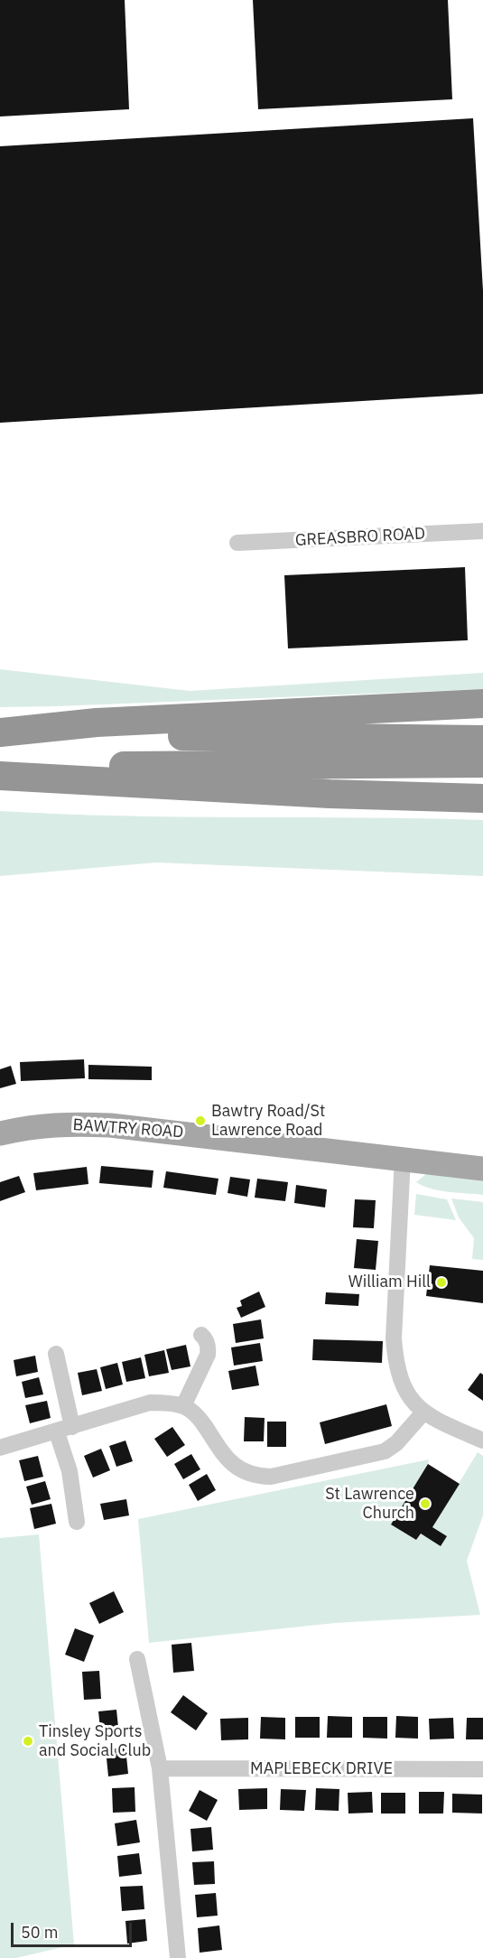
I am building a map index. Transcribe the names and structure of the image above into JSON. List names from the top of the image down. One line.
{"streets":{"main road":["BAWTRY ROAD"],"street":["GREASBRO ROAD","MAPLEBECK DRIVE"]},"places":["Bawtry Road/St Lawrence Road","William Hill","St Lawrence Church","Tinsley Sports and Social Club"],"scale_bar":"50 m"}
